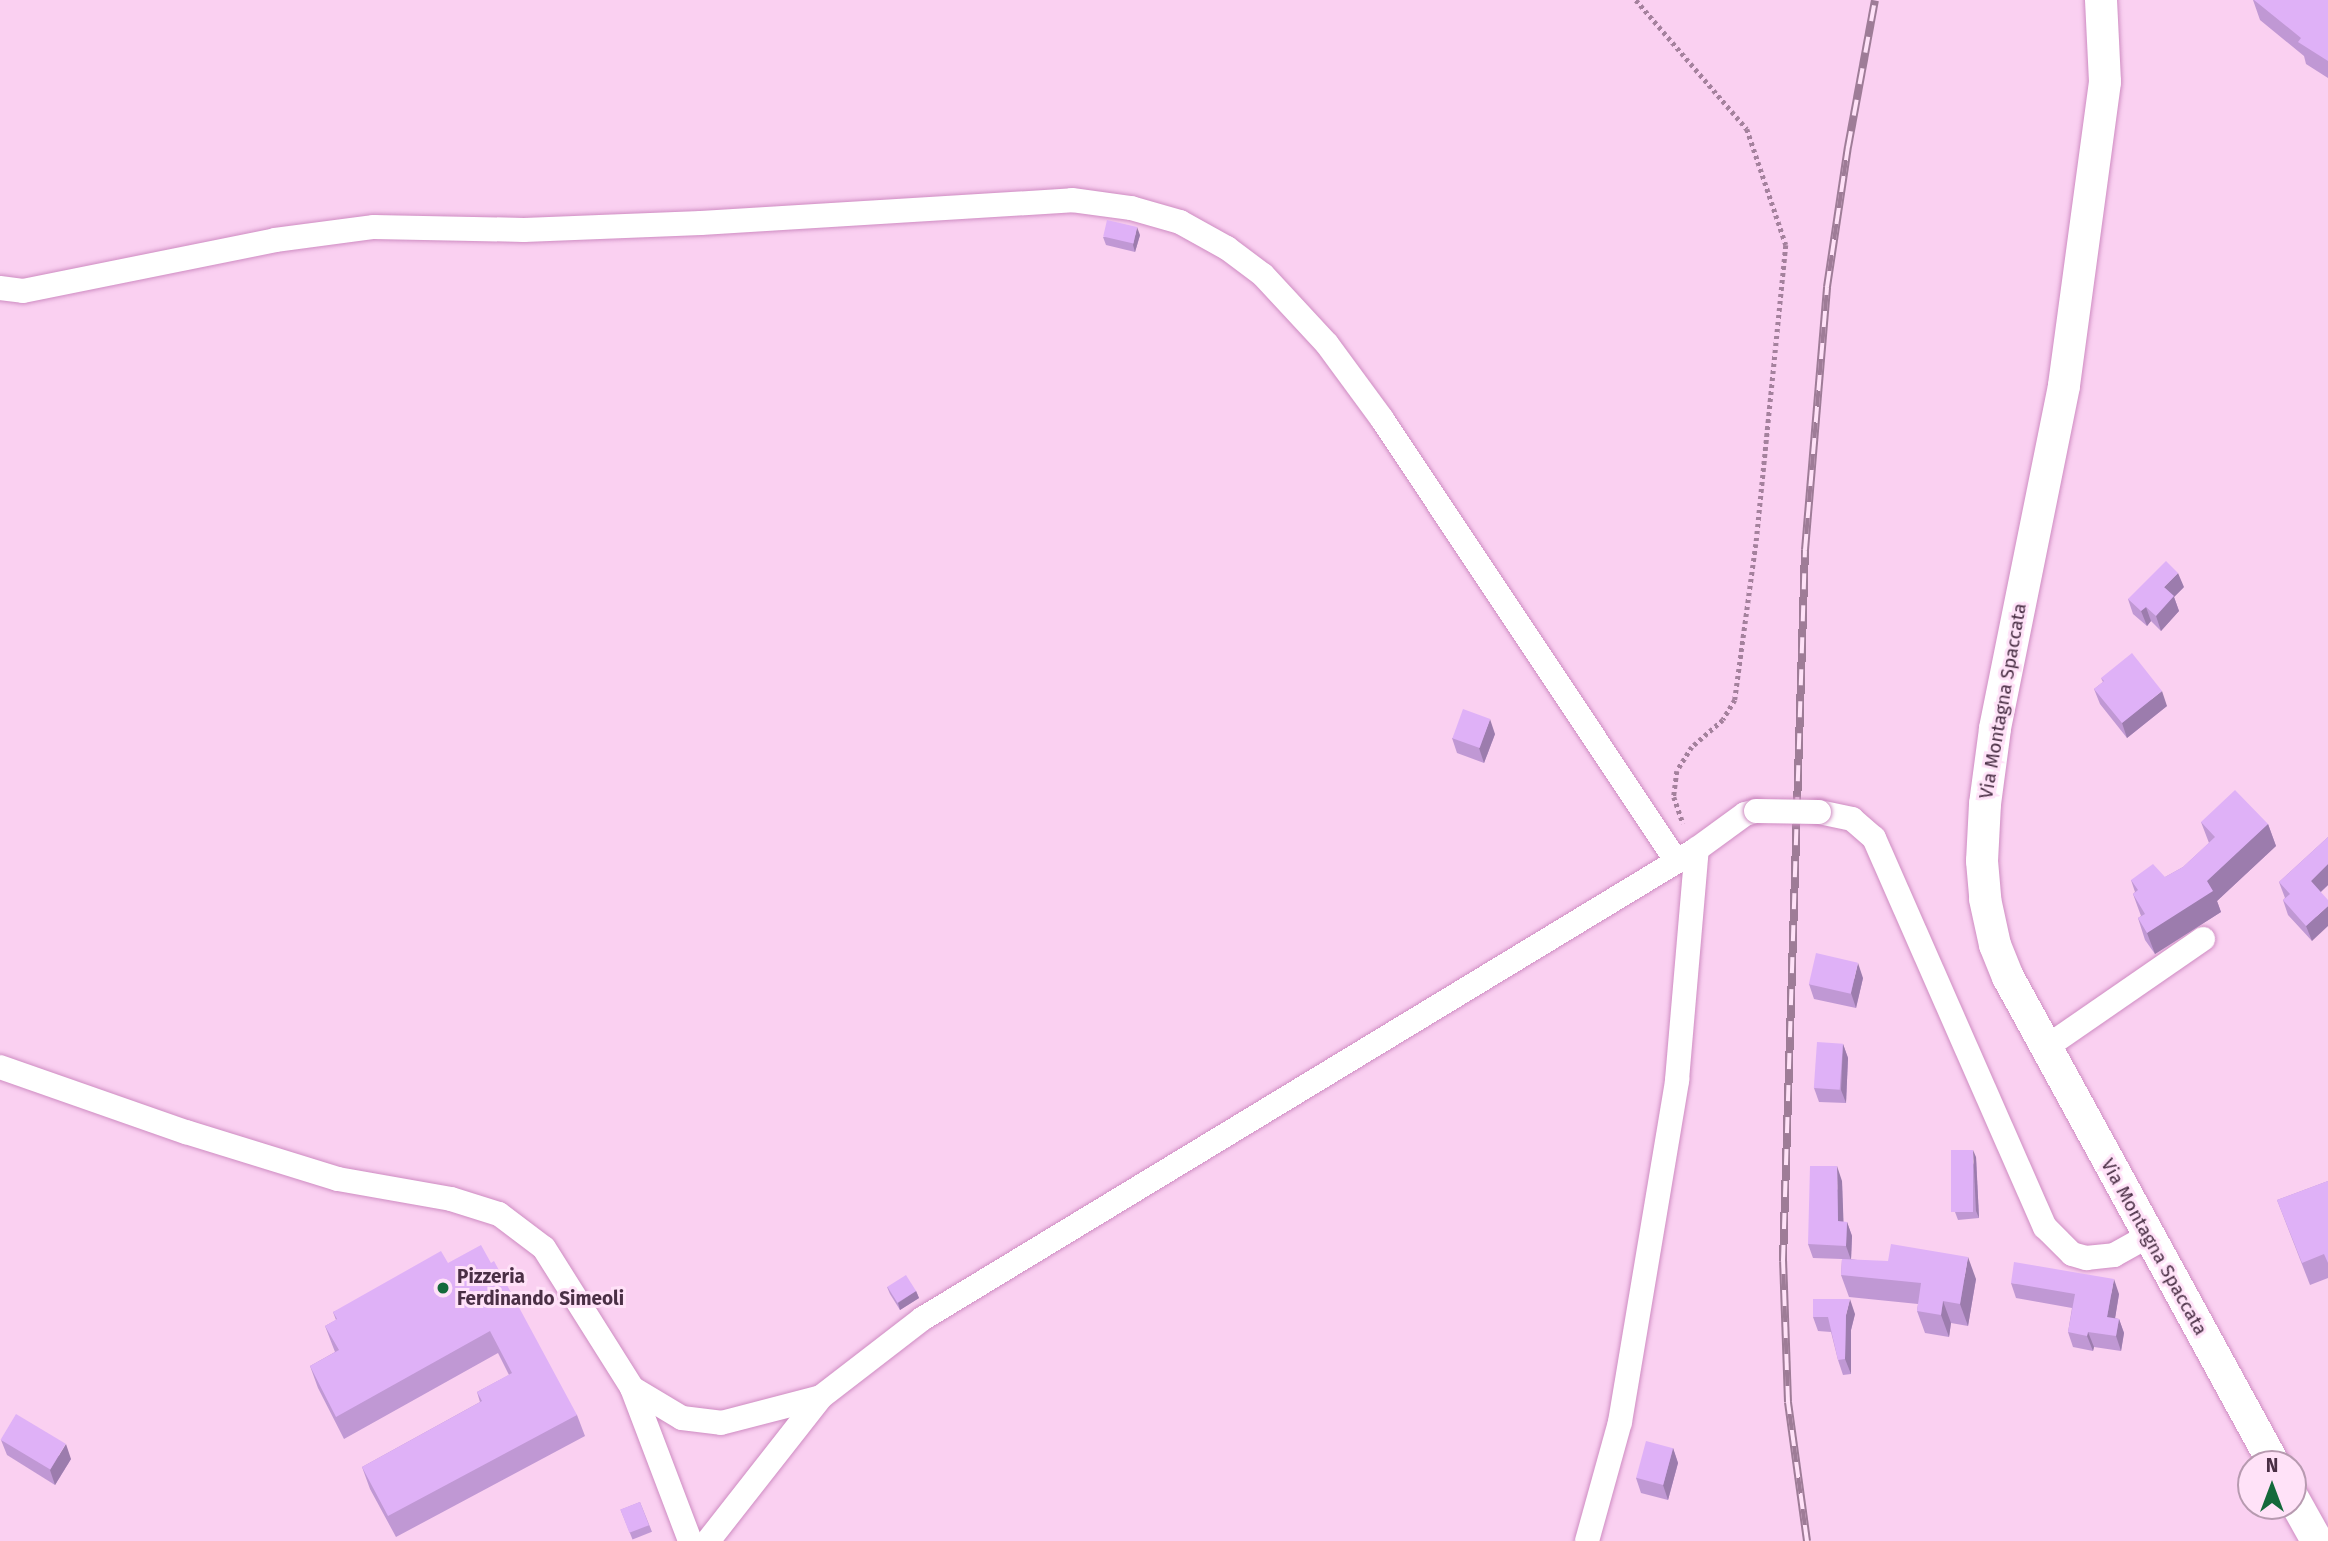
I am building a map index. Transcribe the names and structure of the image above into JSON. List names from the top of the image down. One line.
{"streets":{"main road":["Via Montagna Spaccata"]},"places":["Pizzeria Ferdinando Simeoli"],"north":"top"}
